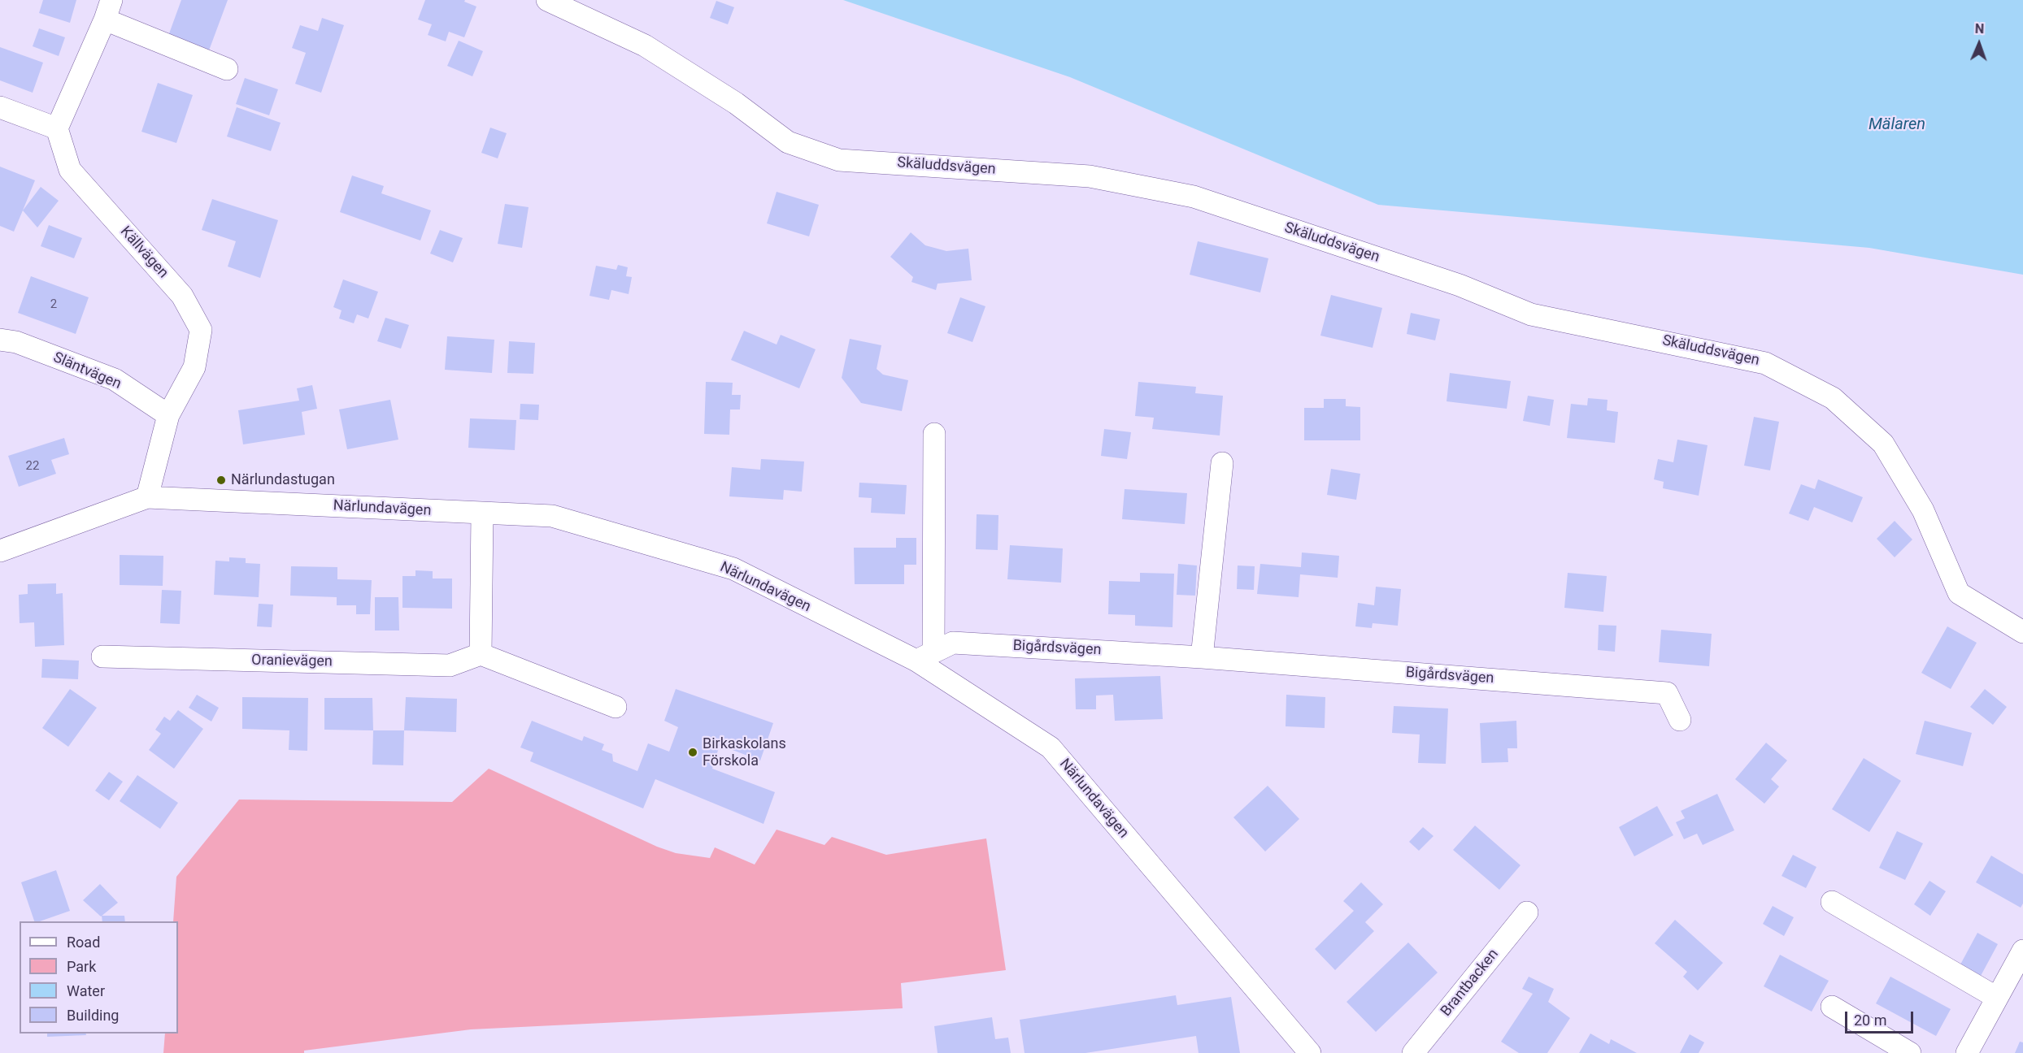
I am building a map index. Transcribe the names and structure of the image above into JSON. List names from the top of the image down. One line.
{"streets":{"street":["Skäluddsvägen","Källvägen","Släntvägen","Närlundavägen","Bigårdsvägen","Oranievägen","Brantbacken"]},"crossings":[["Källvägen","Släntvägen"],["Källvägen","Närlundavägen"],["Närlundavägen","Bigårdsvägen"]],"water":["Mälaren"],"places":["Närlundastugan","Birkaskolans Förskola"],"house_numbers":["2","22"],"legend":["Road","Park","Water","Building"],"scale_bar":"20 m","north":"top"}
